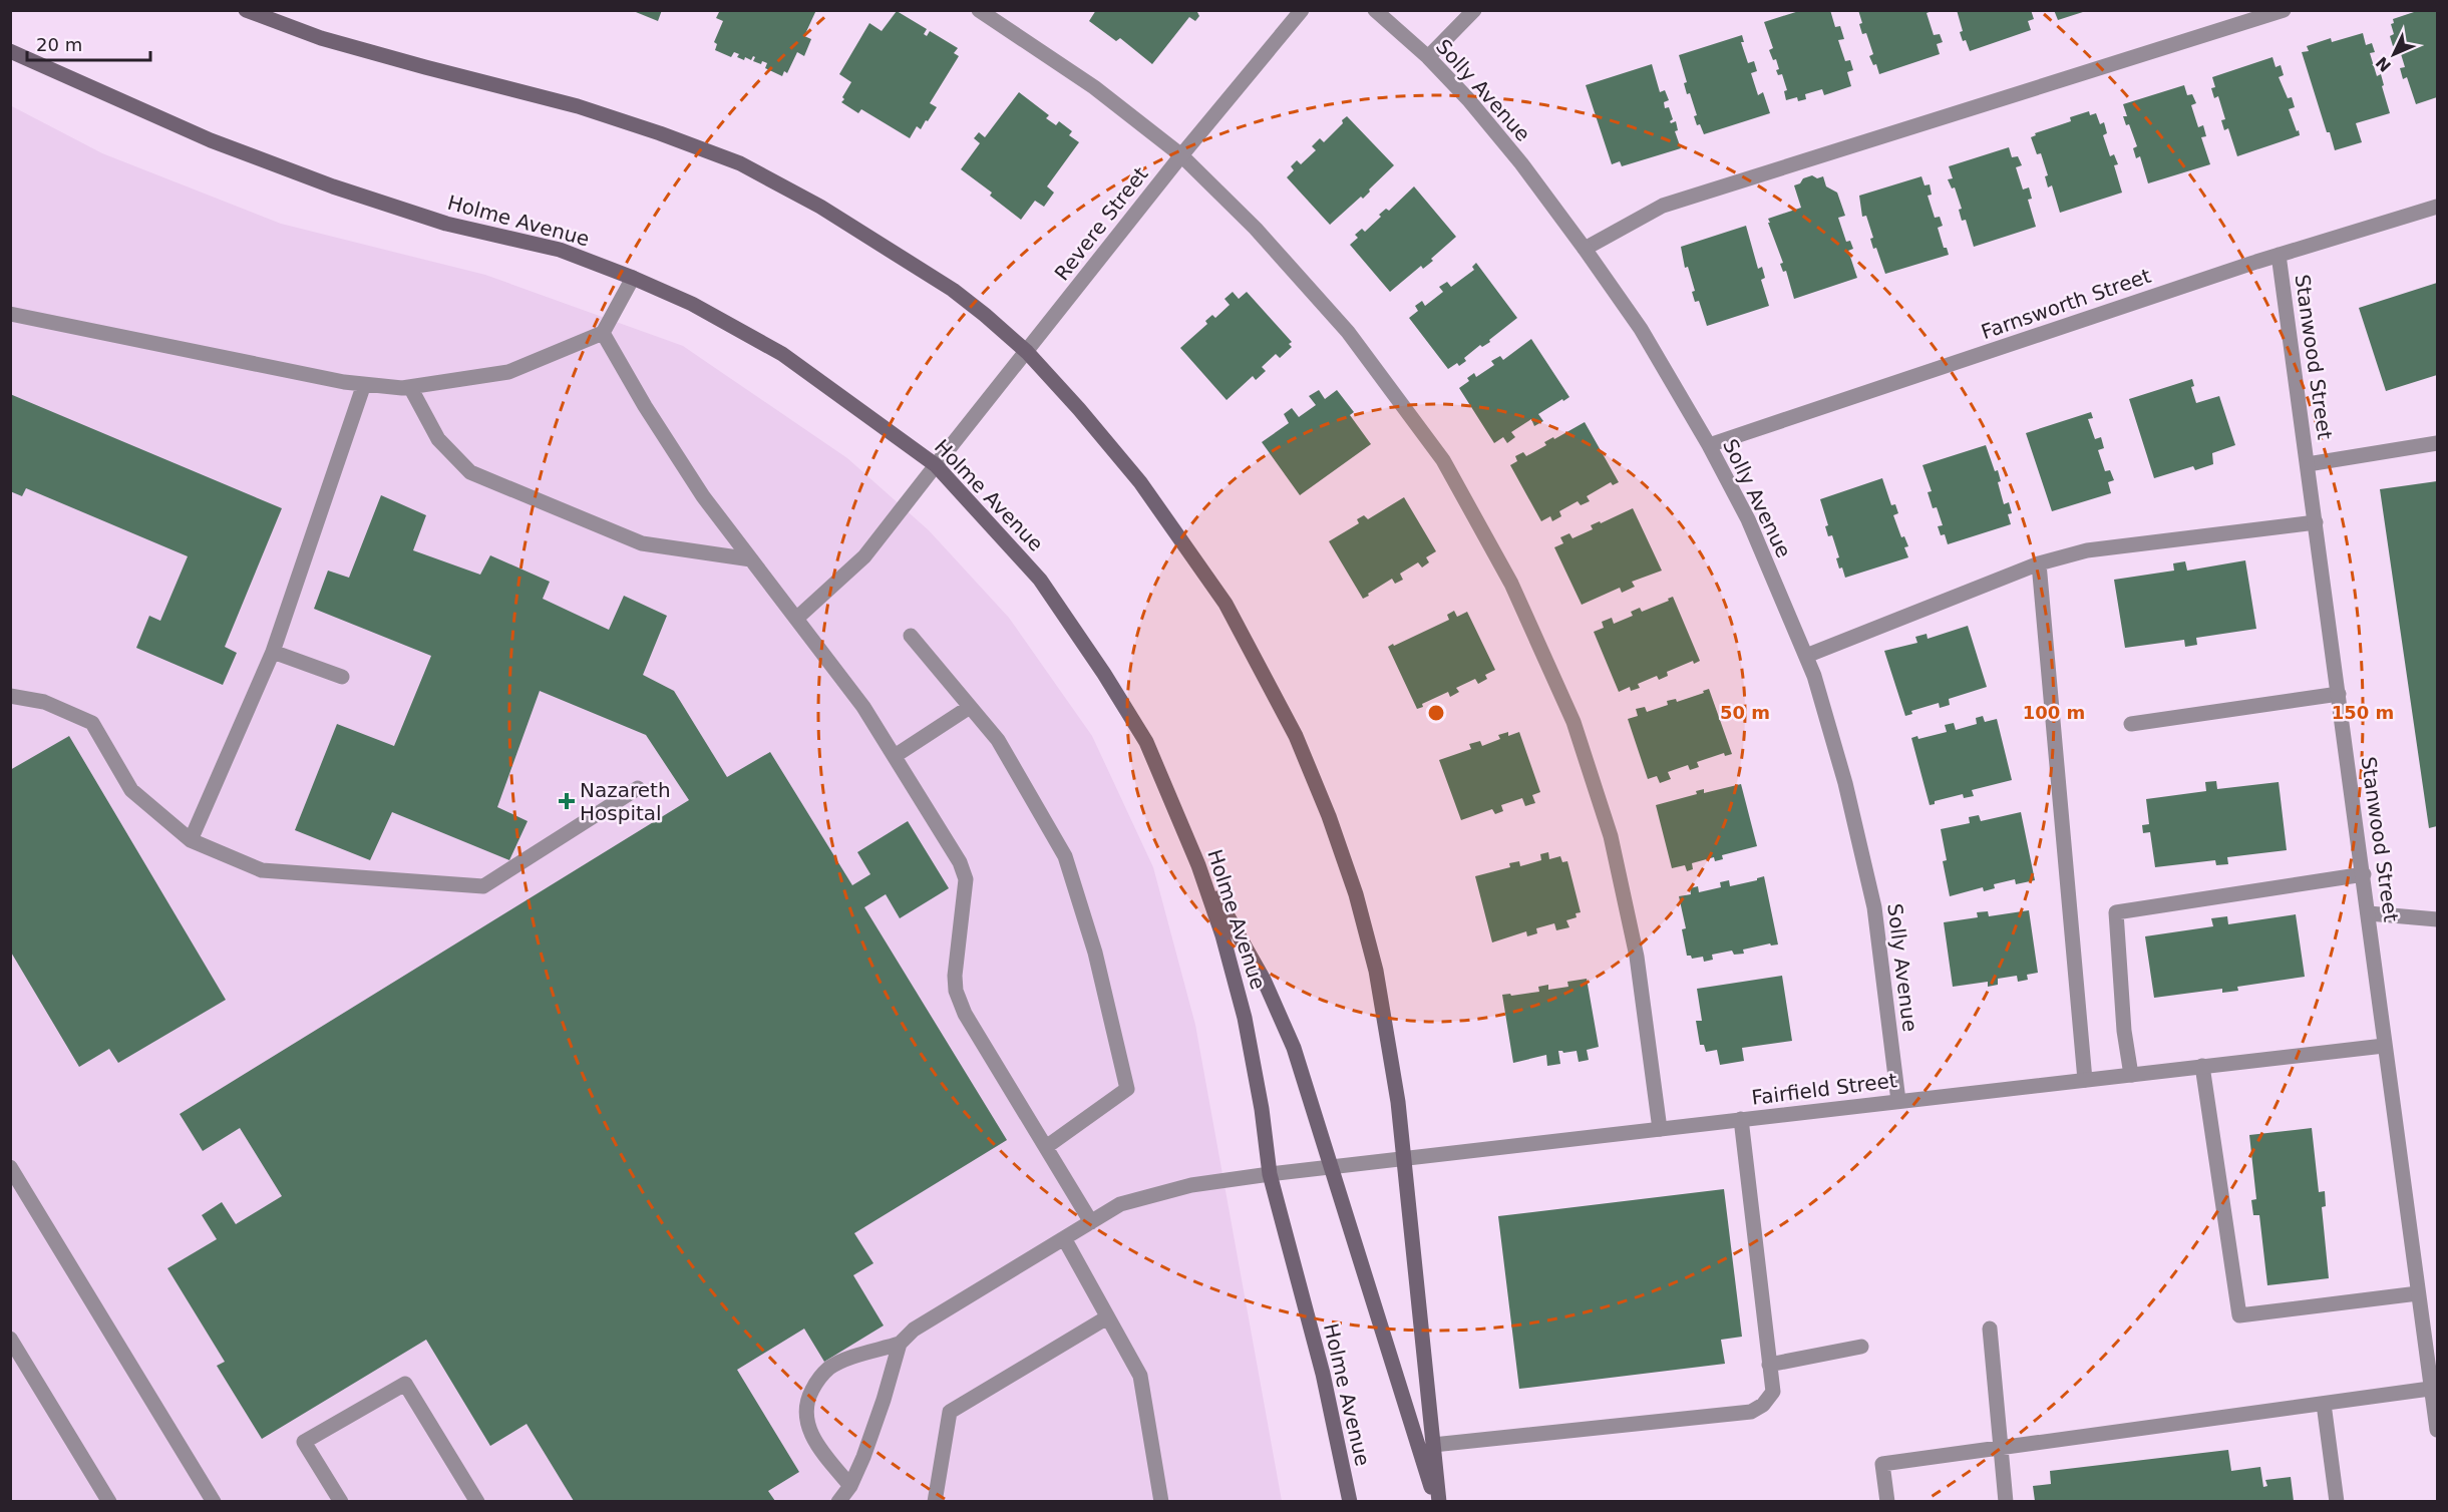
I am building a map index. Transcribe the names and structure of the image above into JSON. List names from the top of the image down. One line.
{"streets":{"main road":["Holme Avenue"],"street":["Solly Avenue","Revere Street","Farnsworth Street","Stanwood Street","Fairfield Street"]},"crossings":[["Solly Avenue","Farnsworth Street"],["Solly Avenue","Fairfield Street"],["Holme Avenue","Revere Street"],["Holme Avenue","Fairfield Street"],["Farnsworth Street","Stanwood Street"],["Stanwood Street","Fairfield Street"]],"places":{"health":["Nazareth Hospital"]},"scale_bar":"20 m","north":"bottom left","rings":["50 m","100 m","150 m"]}
